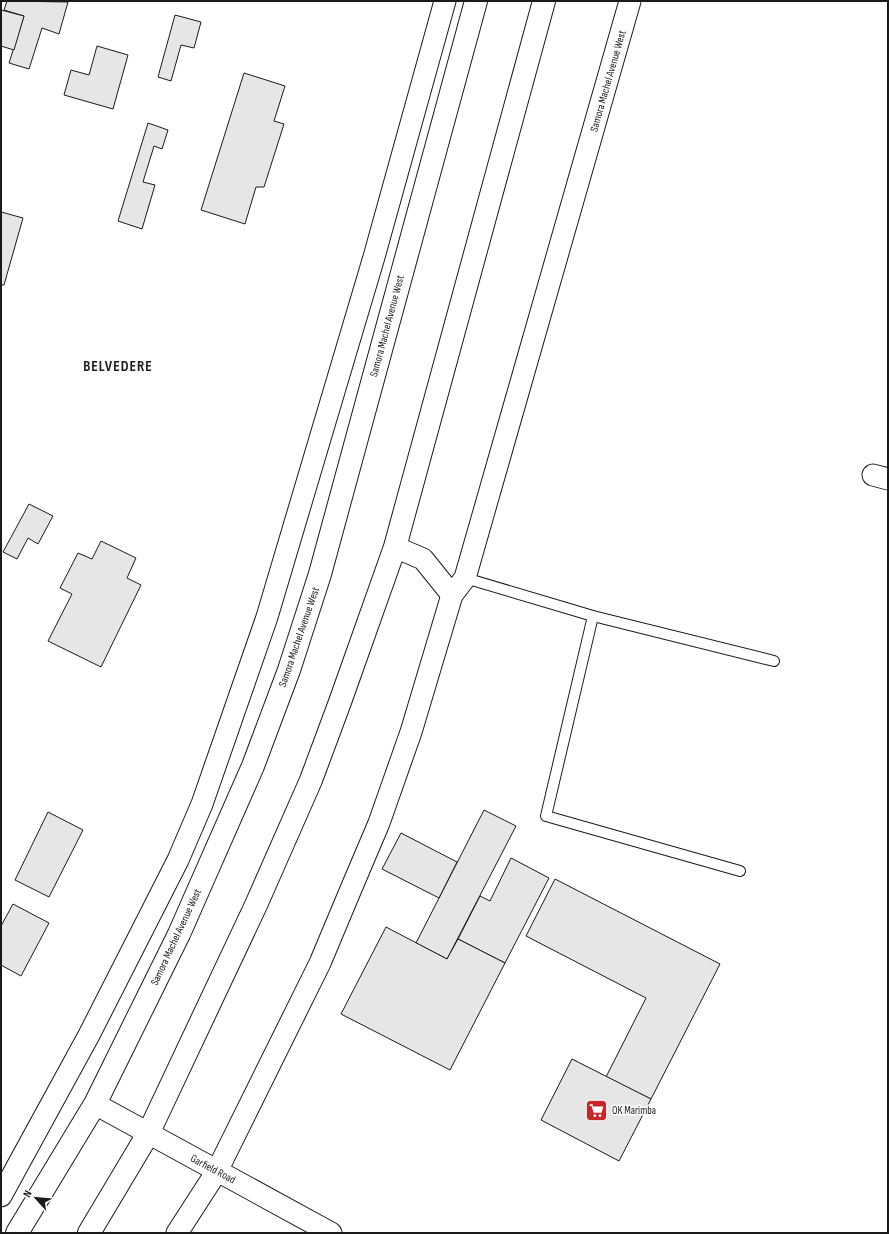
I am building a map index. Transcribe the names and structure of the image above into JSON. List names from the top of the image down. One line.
{"streets":{"highway":["Samora Machel Avenue West"],"street":["Garfield Road"]},"crossings":[["Samora Machel Avenue West","Garfield Road"]],"districts":["BELVEDERE"],"places":{"supermarket":["OK Marimba"]},"north":"top left"}
